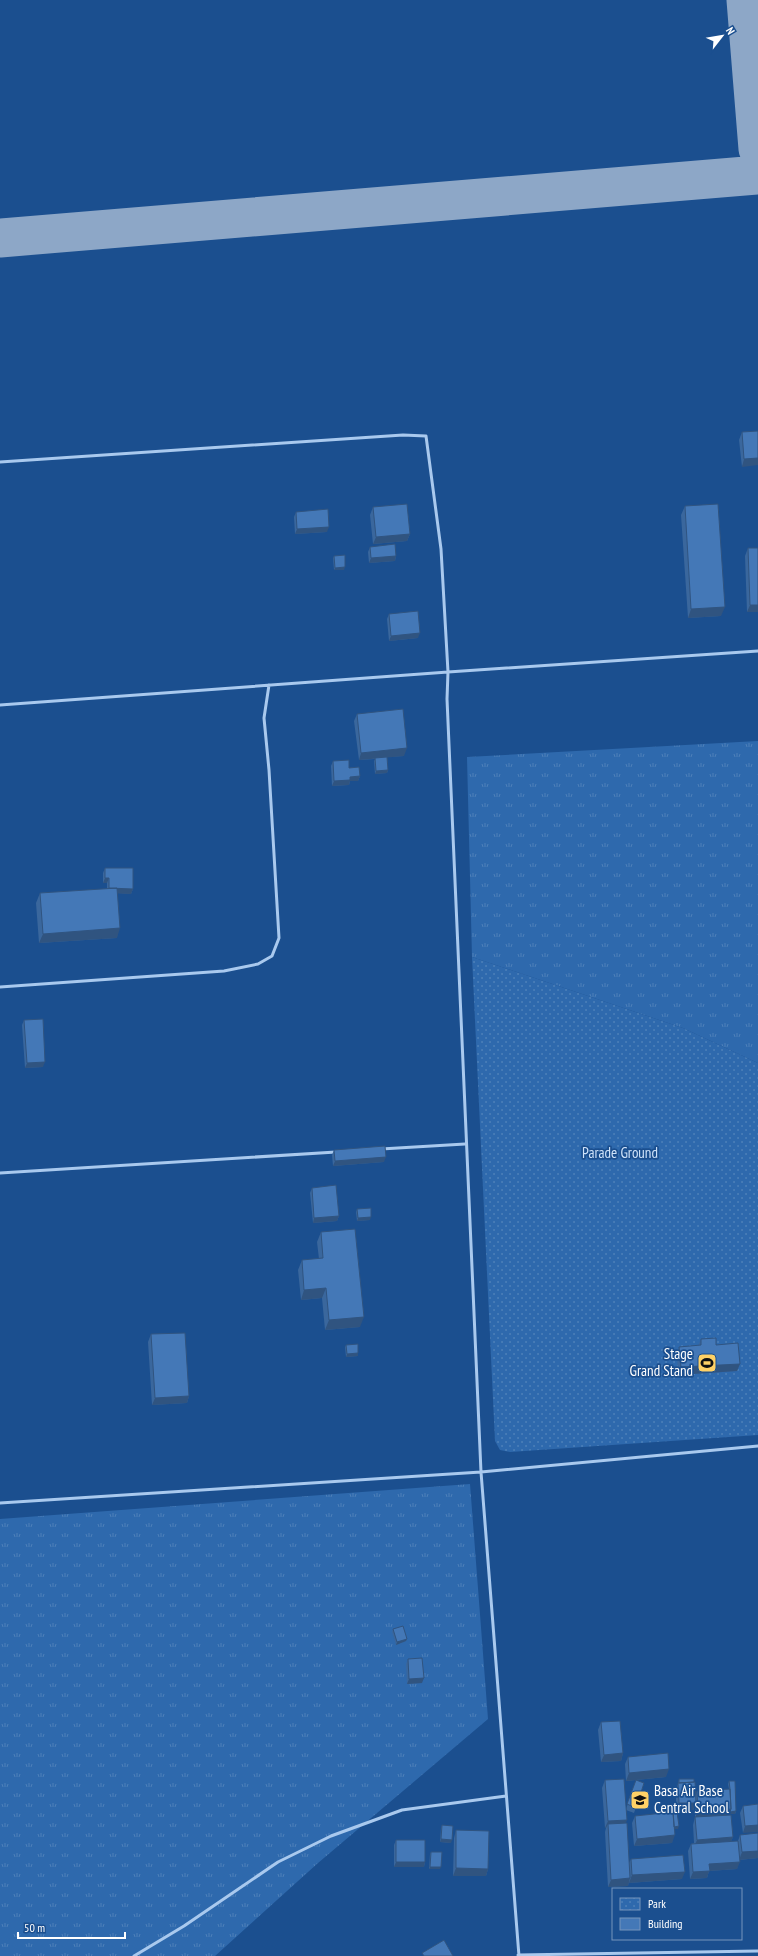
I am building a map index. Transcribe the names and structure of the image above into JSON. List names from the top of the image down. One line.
{"parks":["Parade Ground"],"places":{"sports":["Stage Grand Stand"],"school or university":["Basa Air Base Central School"]},"legend":["Park","Building"],"scale_bar":"50 m","north":"top right"}
